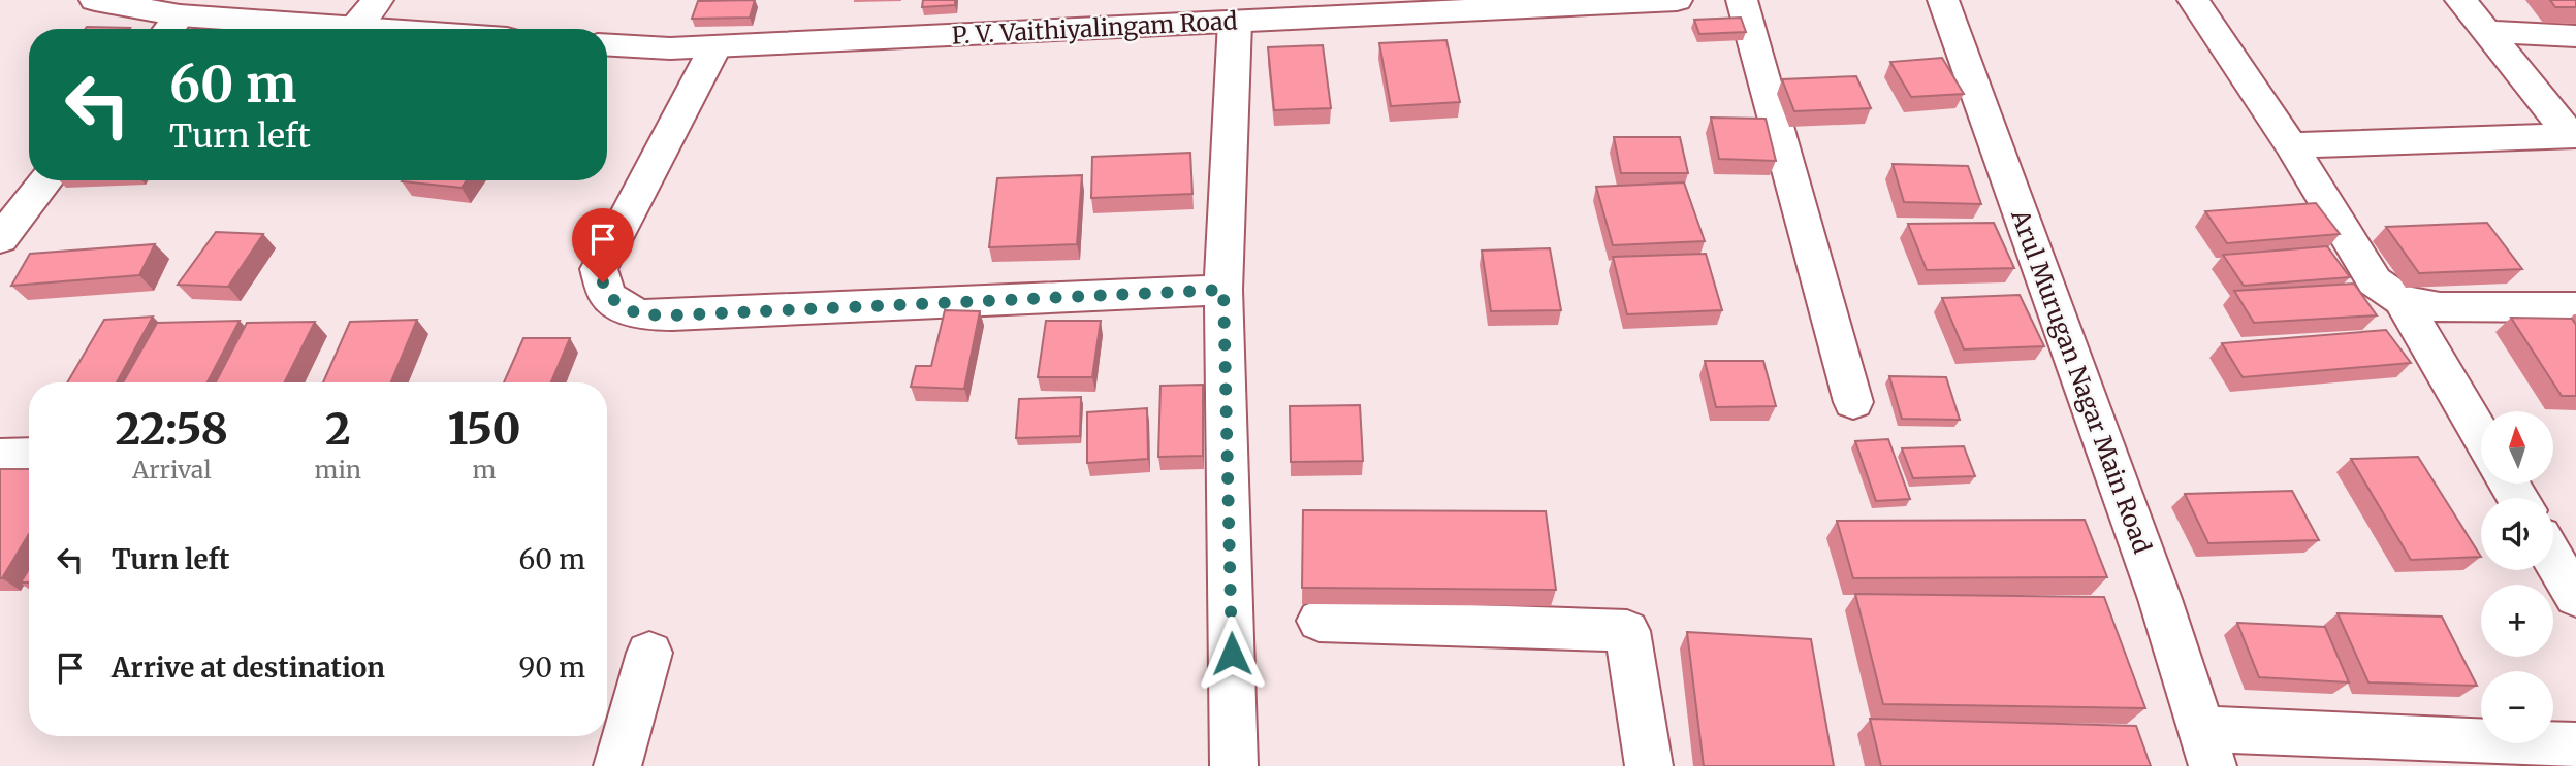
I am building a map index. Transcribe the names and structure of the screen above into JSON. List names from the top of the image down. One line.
{"streets":{"street":["P. V. Vaithiyalingam Road","Arul Murugan Nagar Main Road"]},"north":"top","page":{"turn":["60 m","Turn left"],"eta":["22:58","Arrival","2","min","150","m"],"map_buttons":["+","−"],"list":[{"name":"Turn left","value":"60 m"},{"name":"Arrive at destination","value":"90 m"}]}}
